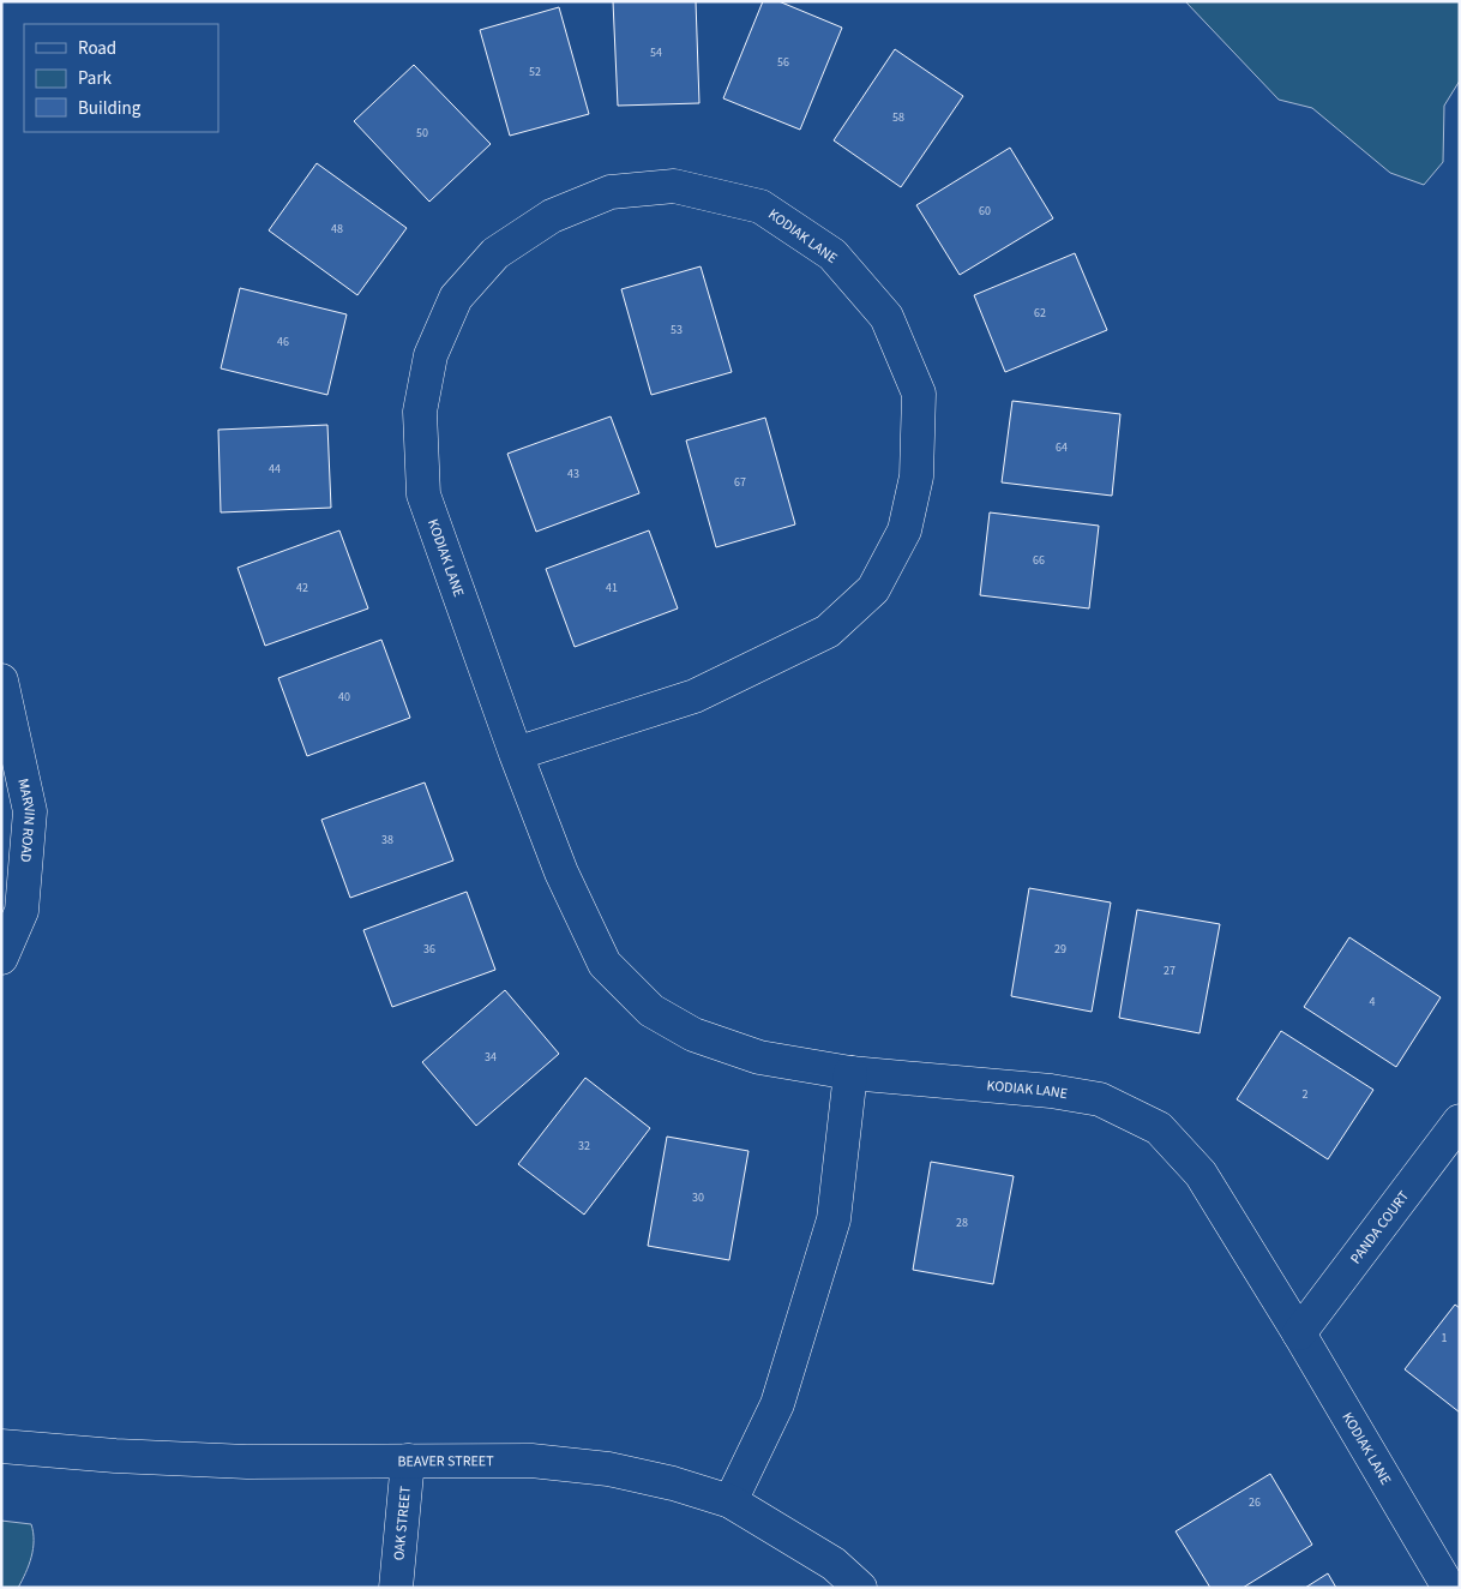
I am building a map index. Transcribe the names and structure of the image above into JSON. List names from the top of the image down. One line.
{"streets":{"street":["KODIAK LANE","MARVIN ROAD","PANDA COURT","BEAVER STREET","OAK STREET"]},"crossings":[["KODIAK LANE","PANDA COURT"],["BEAVER STREET","OAK STREET"]],"house_numbers":["54","56","52","58","50","60","48","62","53","46","64","44","43","67","66","42","41","40","38","36","29","27","4","34","2","32","30","28","1","26"],"legend":["Road","Park","Building"]}
